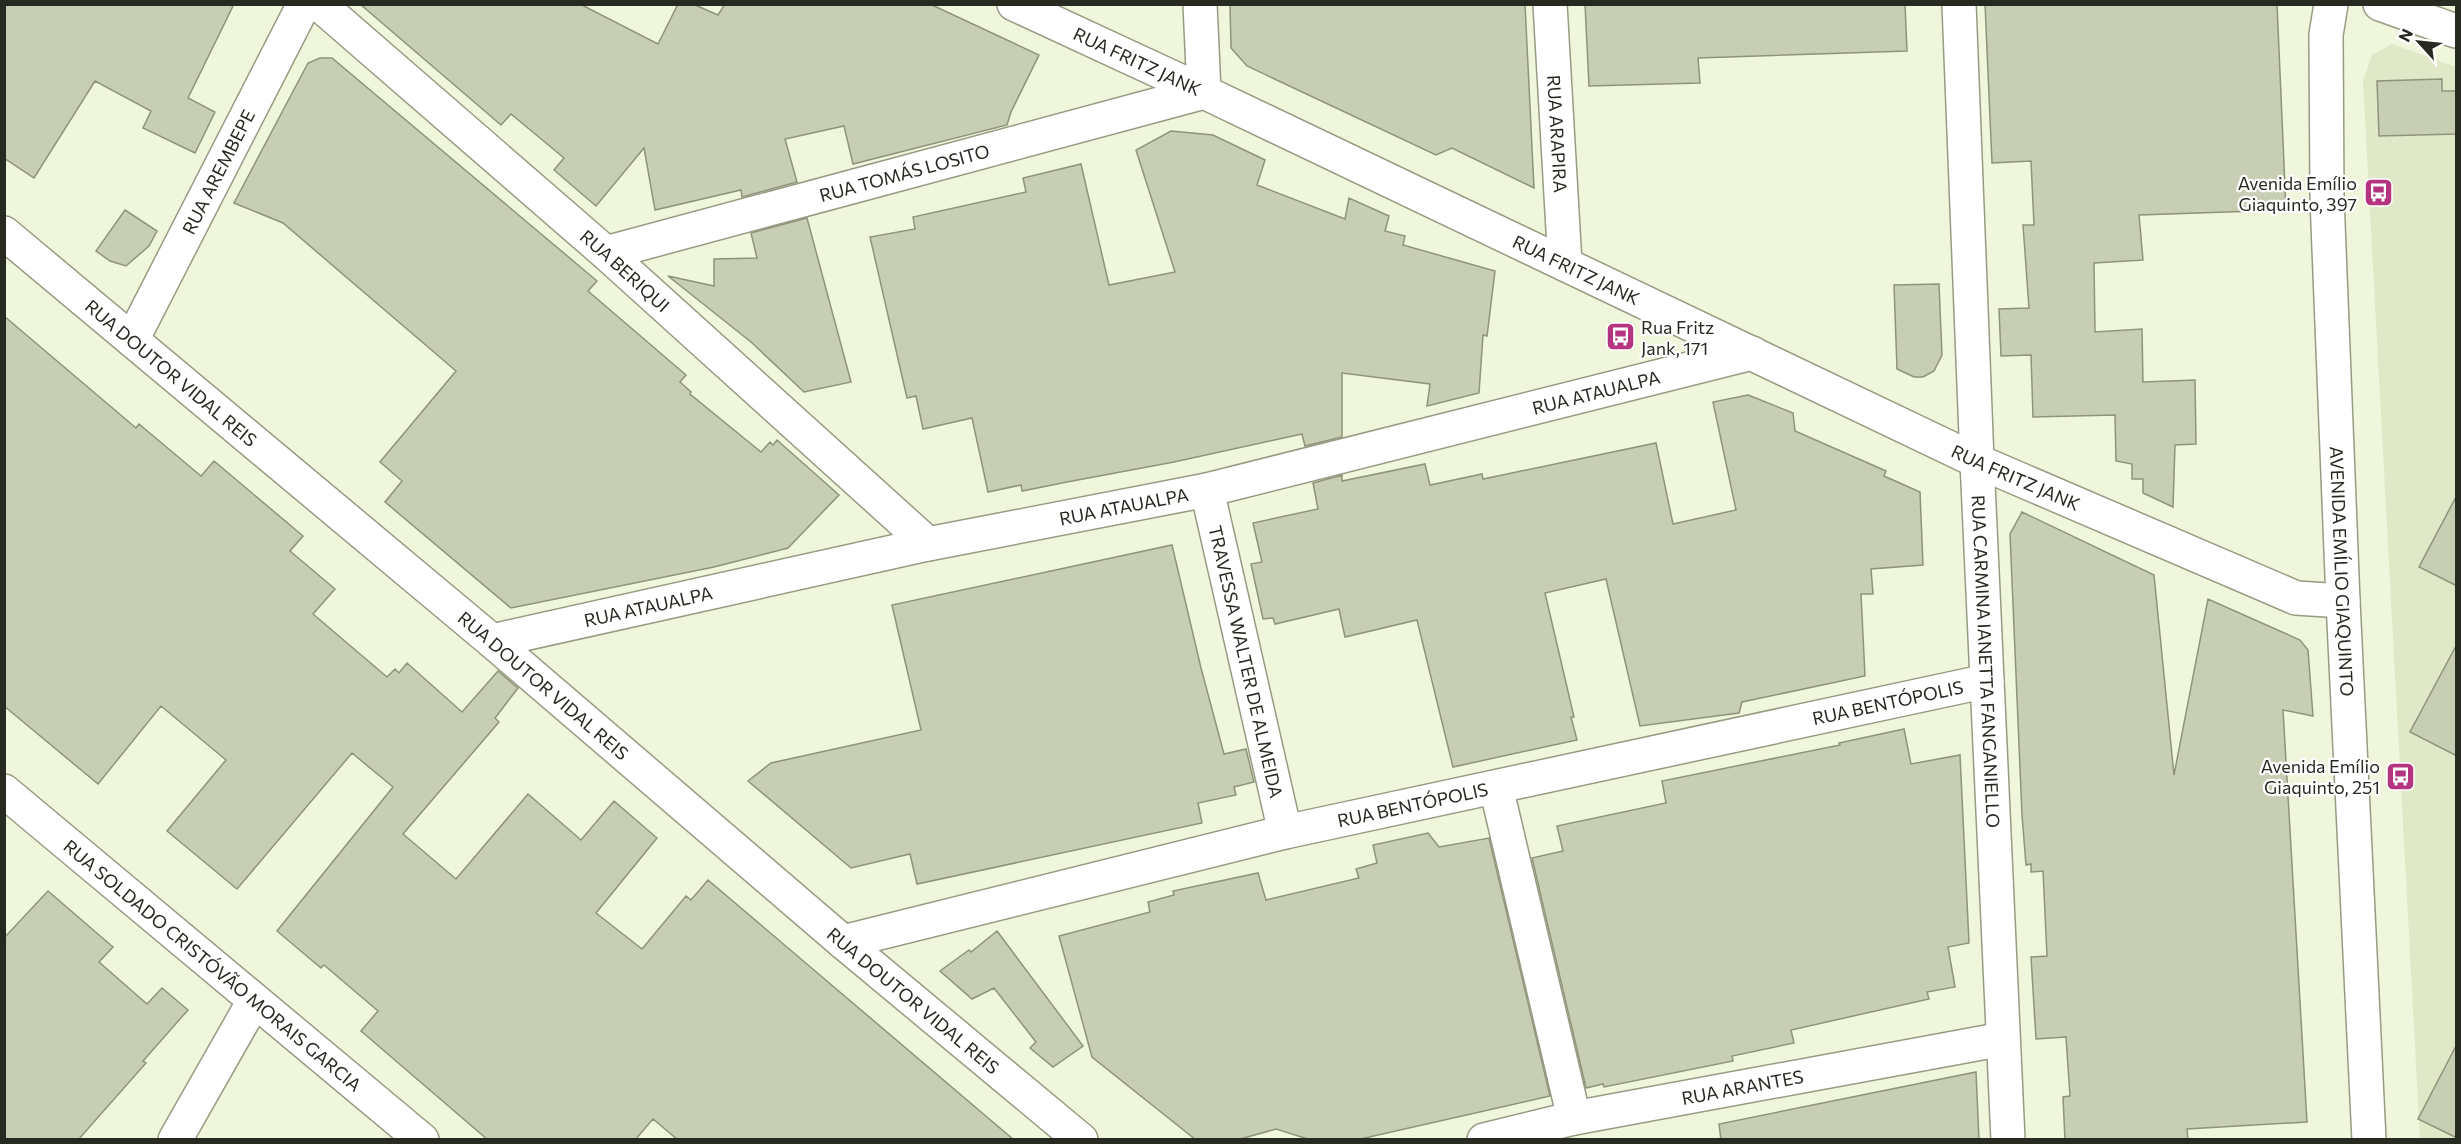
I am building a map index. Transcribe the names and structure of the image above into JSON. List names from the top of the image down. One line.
{"streets":{"street":["RUA FRITZ JANK","RUA ARAPIRA","RUA AREMBEPE","RUA TOMÁS LOSITO","RUA BERIQUI","RUA DOUTOR VIDAL REIS","RUA ATAUALPA","AVENIDA EMÍLIO GIAQUINTO","TRAVESSA WALTER DE ALMEIDA","RUA CARMINA IANETTA FANGANIELLO","RUA BENTÓPOLIS","RUA SOLDADO CRISTÓVÃO MORAIS GARCIA","RUA ARANTES"]},"crossings":[["RUA FRITZ JANK","RUA ARAPIRA"],["RUA FRITZ JANK","RUA TOMÁS LOSITO"],["RUA FRITZ JANK","RUA ATAUALPA"],["RUA FRITZ JANK","AVENIDA EMÍLIO GIAQUINTO"],["RUA FRITZ JANK","RUA CARMINA IANETTA FANGANIELLO"],["RUA AREMBEPE","RUA DOUTOR VIDAL REIS"],["RUA TOMÁS LOSITO","RUA BERIQUI"],["RUA BERIQUI","RUA ATAUALPA"],["RUA DOUTOR VIDAL REIS","RUA ATAUALPA"],["RUA DOUTOR VIDAL REIS","RUA BENTÓPOLIS"],["RUA ATAUALPA","TRAVESSA WALTER DE ALMEIDA"],["TRAVESSA WALTER DE ALMEIDA","RUA BENTÓPOLIS"],["RUA CARMINA IANETTA FANGANIELLO","RUA BENTÓPOLIS"],["RUA CARMINA IANETTA FANGANIELLO","RUA ARANTES"]],"places":{"bus stop":["Avenida Emílio Giaquinto, 397","Rua Fritz Jank, 171","Avenida Emílio Giaquinto, 251"]},"north":"top left"}
